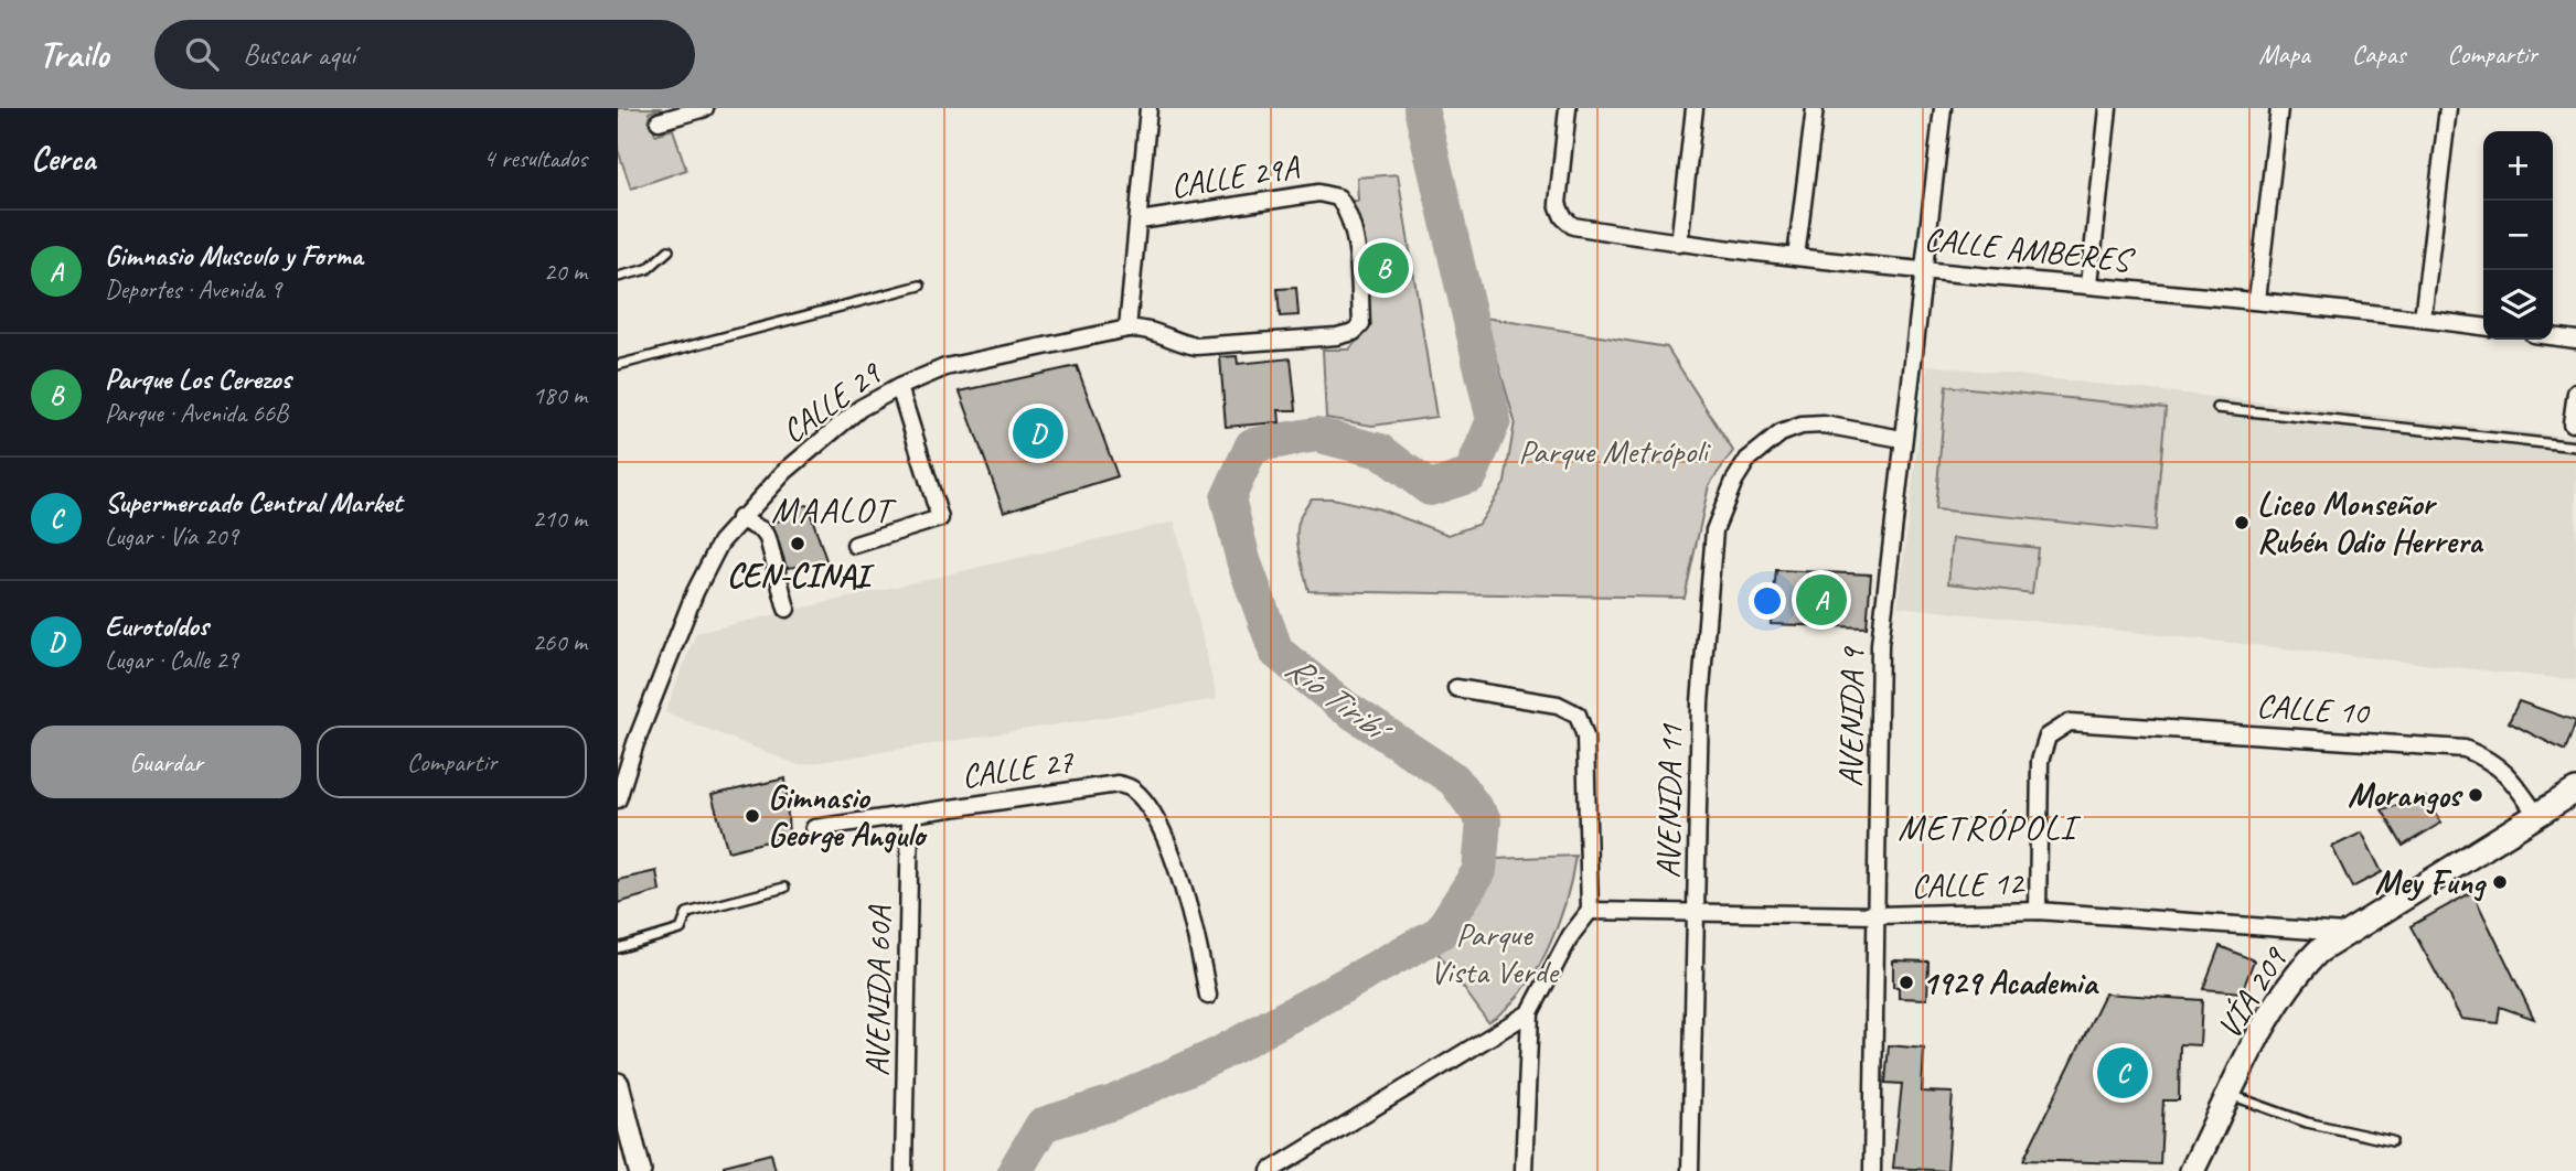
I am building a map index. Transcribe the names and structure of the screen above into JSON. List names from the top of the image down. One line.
{"streets":{"main road":["VÍA 209"],"street":["CALLE 29A","CALLE AMBERES","CALLE 29","CALLE 10","AVENIDA 9","CALLE 27","AVENIDA 11","CALLE 12","AVENIDA 60A"]},"crossings":[["CALLE 29A","CALLE 29"],["CALLE AMBERES","AVENIDA 9"],["CALLE 10","CALLE 12"],["CALLE 10","VÍA 209"],["AVENIDA 9","AVENIDA 11"],["AVENIDA 9","CALLE 12"],["CALLE 27","AVENIDA 60A"],["AVENIDA 11","CALLE 12"],["CALLE 12","VÍA 209"]],"districts":["MAALOT","METRÓPOLI"],"water":["Río Tiribí"],"parks":["Parque Metrópoli","Parque Vista Verde"],"places":["Liceo Monseñor Rubén Odio Herrera","CEN-CINAI","Morangos","Gimnasio George Angulo","Mey Fung","1929 Academia"],"page":{"header":"Trailo","search":"Buscar aquí","nav":["Mapa","Capas","Compartir"],"heading":["Cerca","4 resultados"],"map_buttons":["+","−"],"list":[{"mark":"A","name":"Gimnasio Musculo y Forma","note":"Deportes · Avenida 9","value":"20 m"},{"mark":"B","name":"Parque Los Cerezos","note":"Parque · Avenida 66B","value":"180 m"},{"mark":"C","name":"Supermercado Central Market","note":"Lugar · Vía 209","value":"210 m"},{"mark":"D","name":"Eurotoldos","note":"Lugar · Calle 29","value":"260 m"}],"pins":["B","D","A","C"],"buttons":["Guardar","Compartir"]}}
